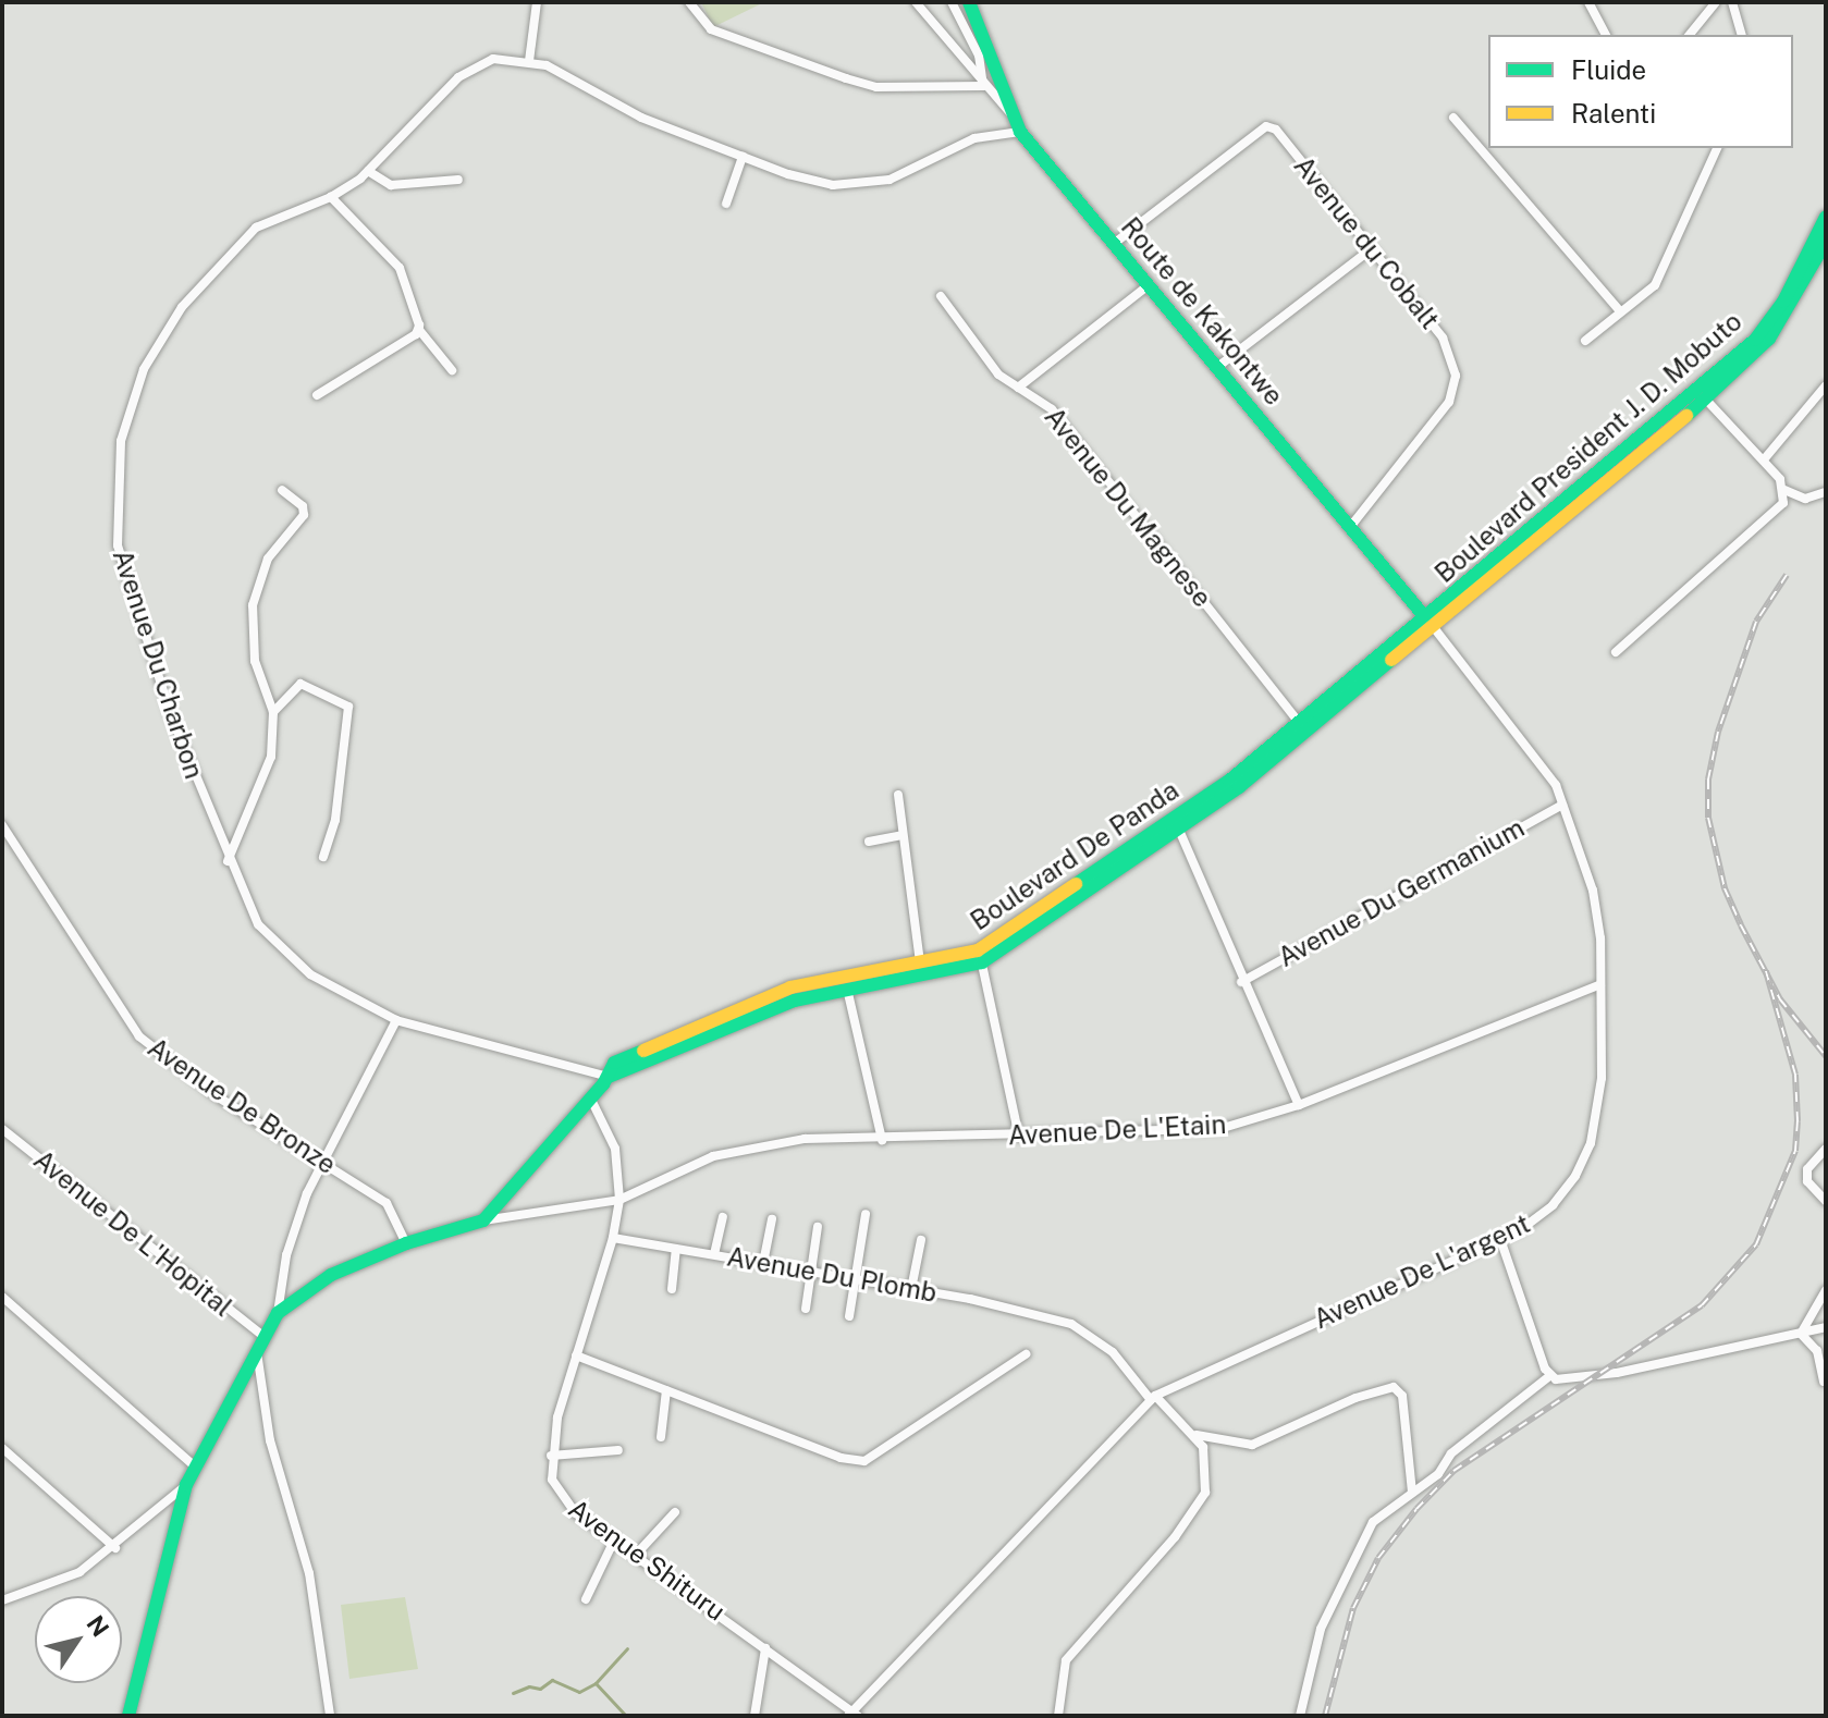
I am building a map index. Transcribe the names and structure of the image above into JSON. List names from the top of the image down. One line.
{"streets":{"street":["Avenue du Cobalt","Route de Kakontwe","Boulevard President J. D. Mobuto","Avenue Du Magnese","Avenue Du Charbon","Boulevard De Panda","Avenue Du Germanium","Avenue De Bronze","Avenue De L'Etain","Avenue De L'Hopital","Avenue De L'argent","Avenue Du Plomb","Avenue Shituru"]},"crossings":[["Avenue du Cobalt","Route de Kakontwe"],["Route de Kakontwe","Boulevard President J. D. Mobuto"],["Route de Kakontwe","Avenue Du Charbon"],["Route de Kakontwe","Boulevard De Panda"],["Route de Kakontwe","Avenue De L'argent"],["Boulevard President J. D. Mobuto","Boulevard De Panda"],["Boulevard President J. D. Mobuto","Avenue De L'argent"],["Avenue Du Magnese","Boulevard De Panda"],["Avenue Du Charbon","Boulevard De Panda"],["Boulevard De Panda","Avenue De L'Etain"],["Boulevard De Panda","Avenue De L'argent"],["Boulevard De Panda","Avenue Shituru"],["Avenue Du Germanium","Avenue De L'argent"],["Avenue De L'Etain","Avenue De L'argent"],["Avenue De L'Etain","Avenue Shituru"],["Avenue De L'argent","Avenue Du Plomb"],["Avenue De L'argent","Avenue Shituru"],["Avenue Du Plomb","Avenue Shituru"]],"legend":["Fluide","Ralenti"],"north":"top right"}
